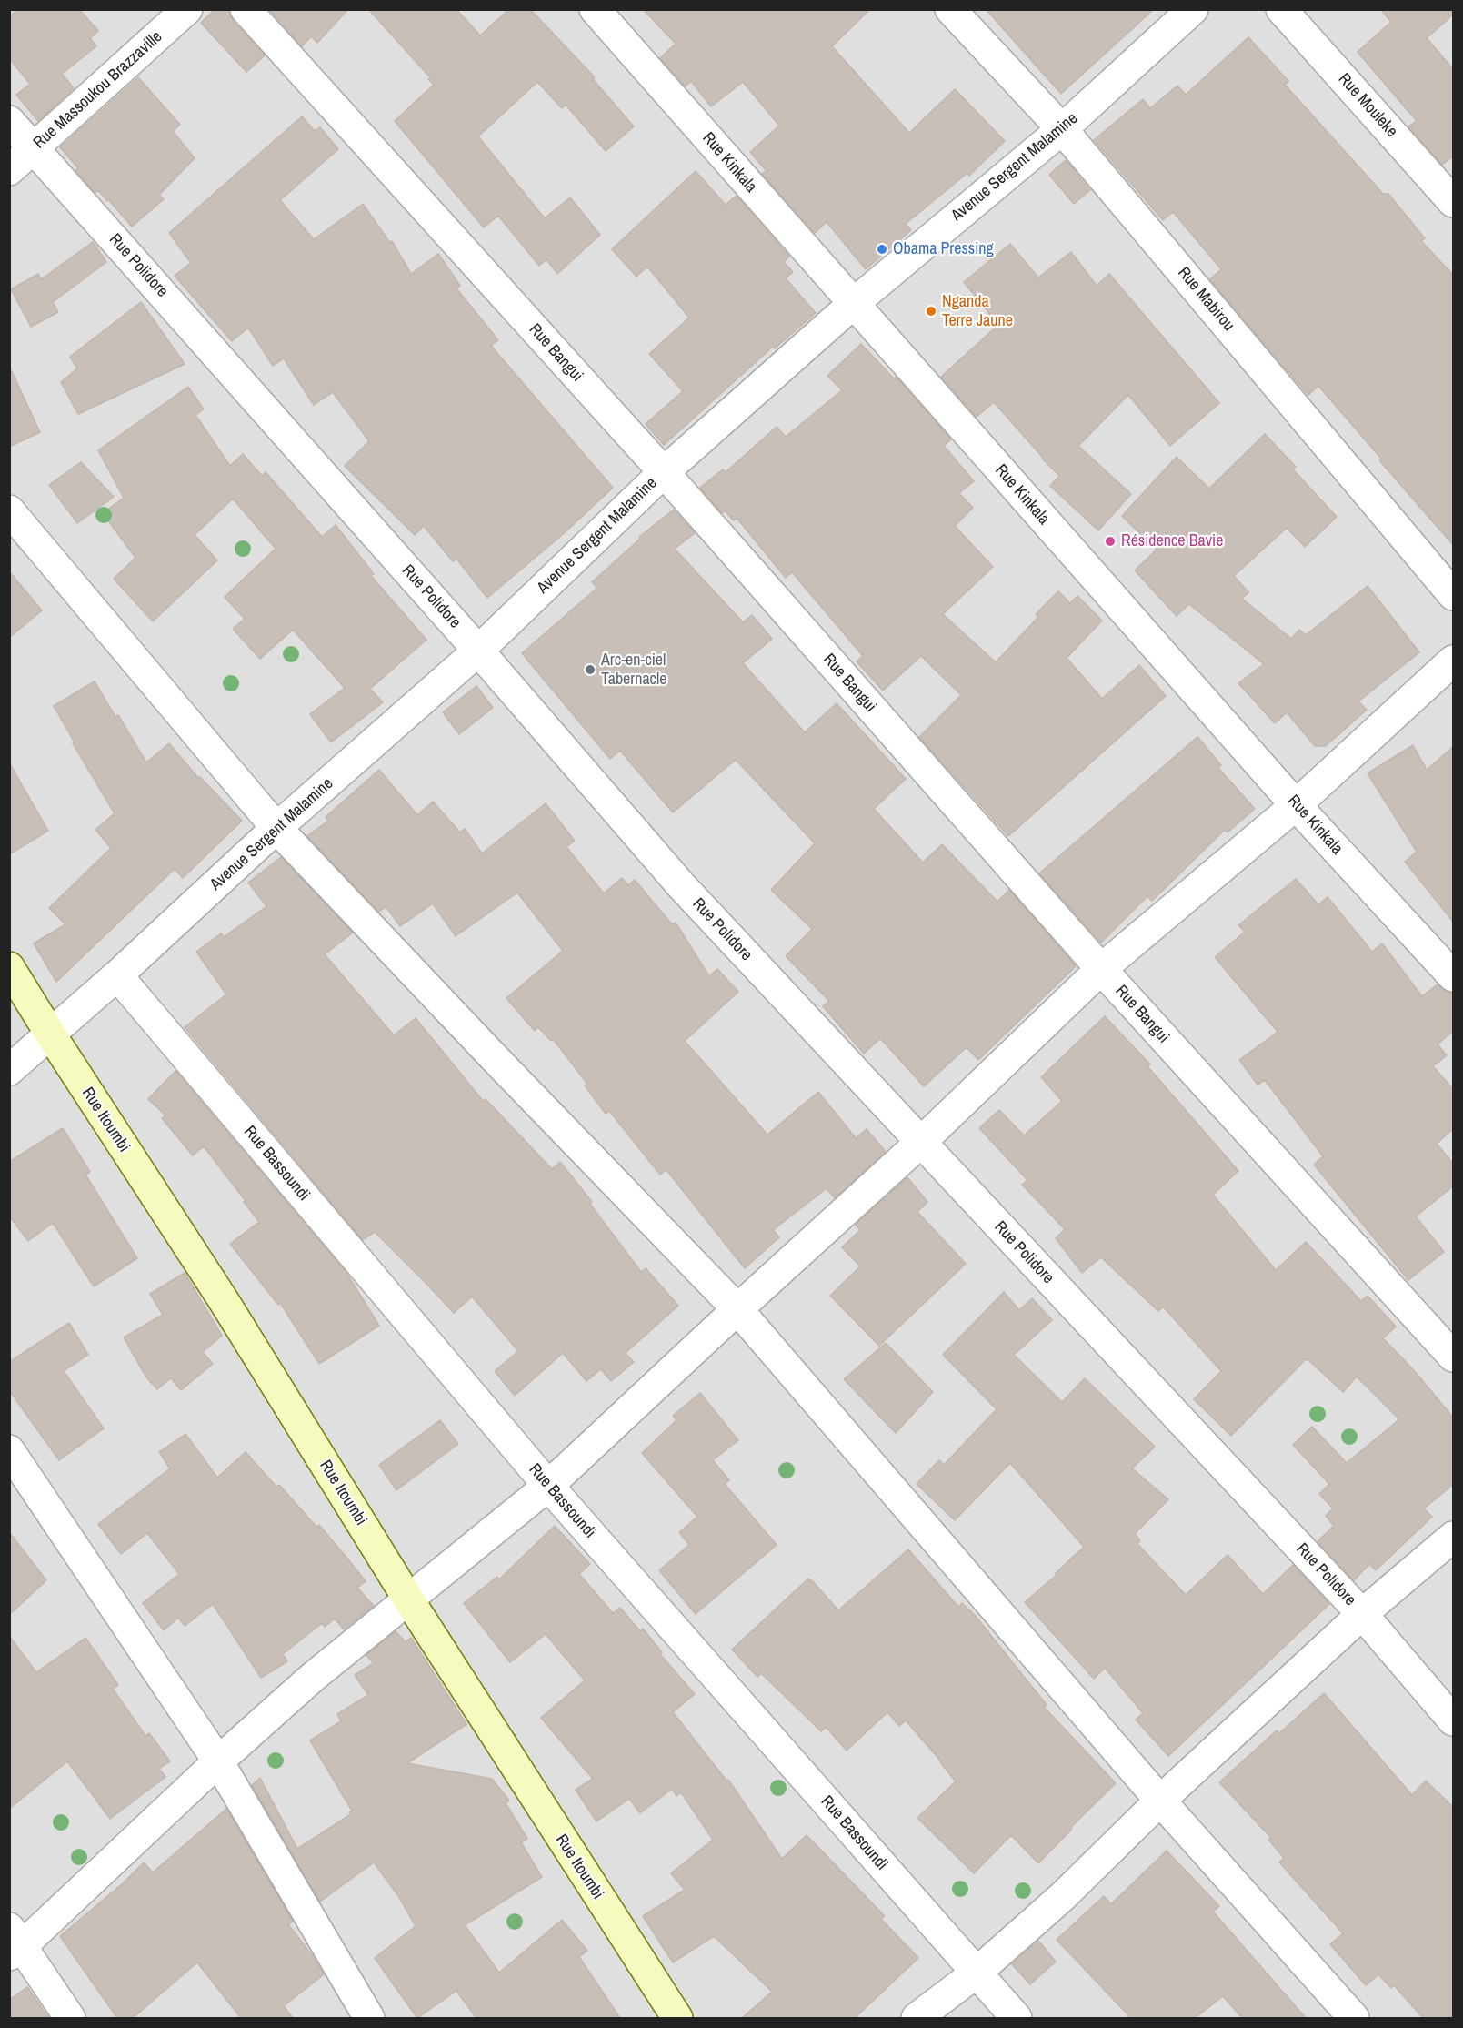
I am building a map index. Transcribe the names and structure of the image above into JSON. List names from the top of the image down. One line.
{"streets":{"street":["Rue Massoukou Brazzaville","Rue Mouleke","Rue Kinkala","Avenue Sergent Malamine","Rue Polidore","Rue Mabirou","Rue Bangui","Rue Itoumbi","Rue Bassoundi"]},"crossings":[["Rue Massoukou Brazzaville","Rue Polidore"],["Rue Kinkala","Avenue Sergent Malamine"],["Avenue Sergent Malamine","Rue Polidore"],["Avenue Sergent Malamine","Rue Mabirou"],["Avenue Sergent Malamine","Rue Bangui"],["Avenue Sergent Malamine","Rue Itoumbi"],["Avenue Sergent Malamine","Rue Bassoundi"]],"places":["Obama Pressing","Nganda Terre Jaune","Résidence Bavie","Arc-en-ciel Tabernacle"]}
